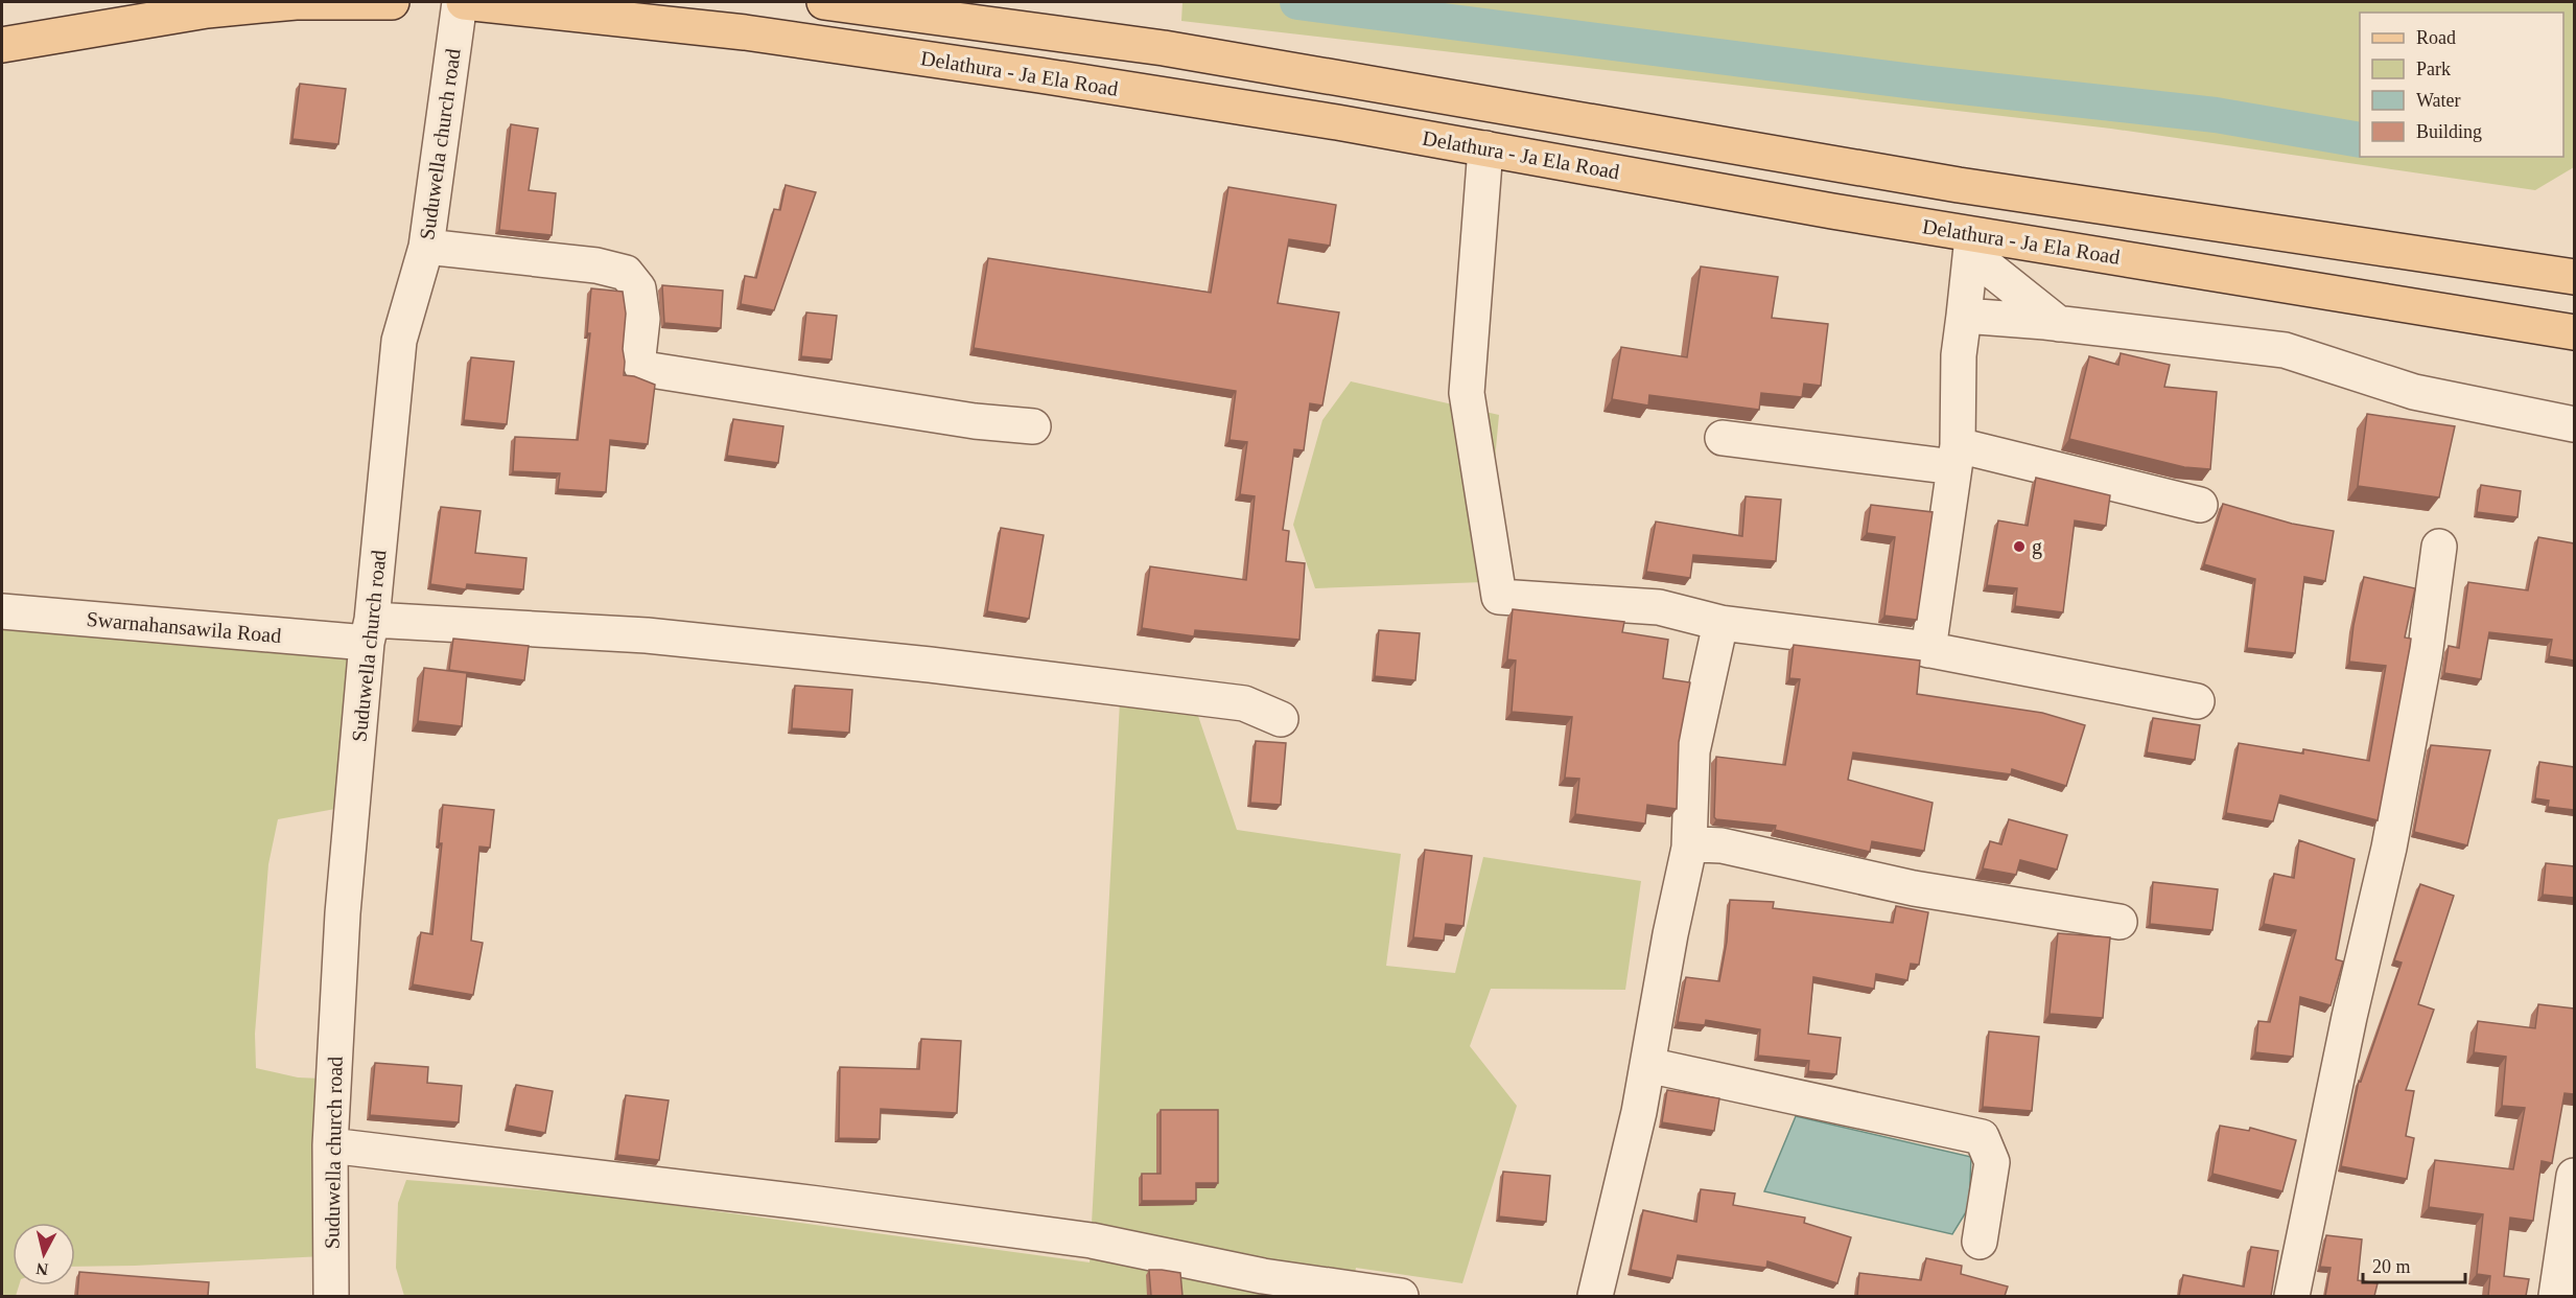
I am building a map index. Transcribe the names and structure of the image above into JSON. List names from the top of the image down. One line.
{"streets":{"main road":["Delathura - Ja Ela Road"],"street":["Suduwella church road","Swarnahansawila Road"]},"crossings":[["Delathura - Ja Ela Road","Suduwella church road"],["Suduwella church road","Swarnahansawila Road"]],"places":["g"],"legend":["Road","Park","Water","Building"],"scale_bar":"20 m","north":"bottom"}
